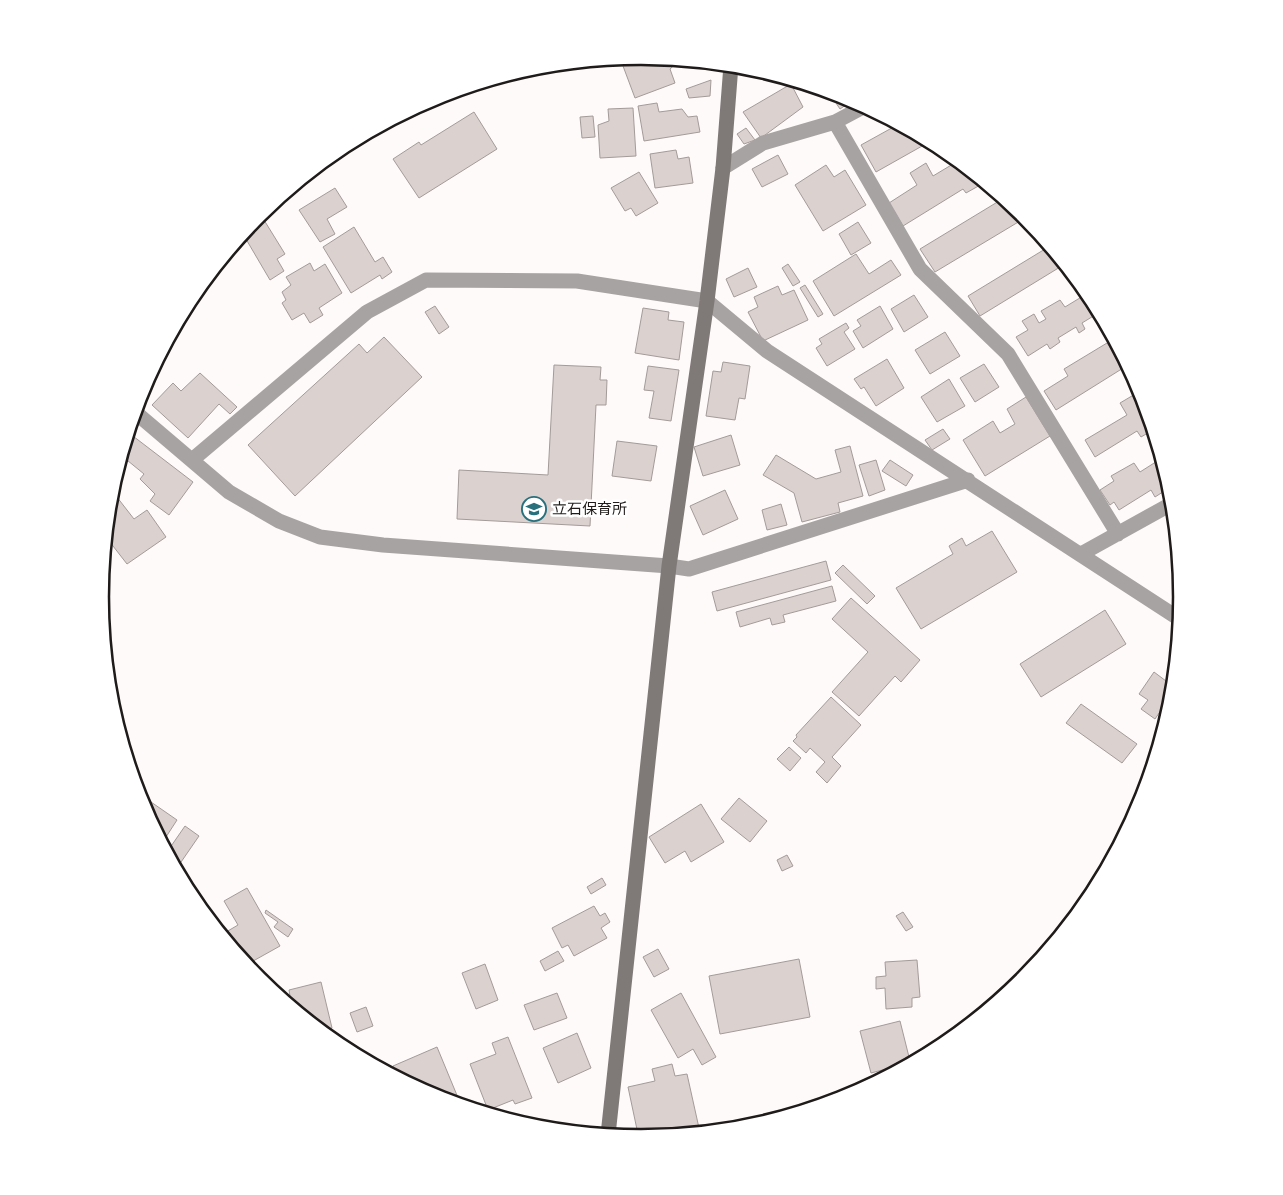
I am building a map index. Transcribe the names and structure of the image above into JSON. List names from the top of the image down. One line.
{"places":{"school or university":["立石保育所"]}}
